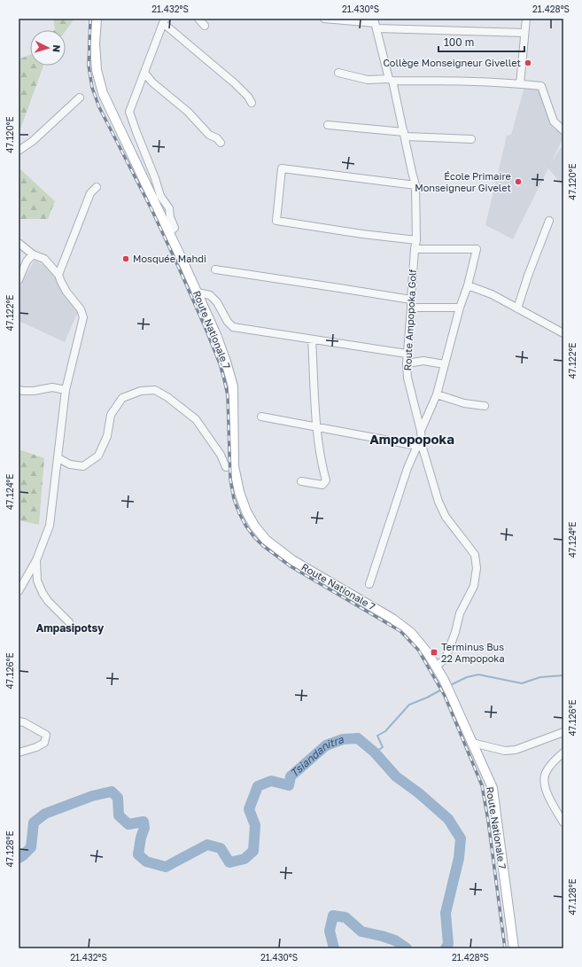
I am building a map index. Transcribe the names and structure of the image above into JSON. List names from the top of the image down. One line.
{"streets":{"main road":["Route Nationale 7"],"street":["Route Ampopoka Golf"]},"crossings":[["Route Ampopoka Golf","Route Nationale 7"]],"districts":["Ampopopoka","Ampasipotsy"],"water":["Tsiandanitra"],"places":{"other":["Collège Monseigneur Givellet","École Primaire Monseigneur Givelet","Mosquée Mahdi"],"transit":["Terminus Bus 22 Ampopoka"]},"scale_bar":"100 m","north":"right","coordinates":["21.432°S","21.430°S","21.428°S","47.120°E","47.122°E","47.124°E","47.126°E","47.128°E"]}
